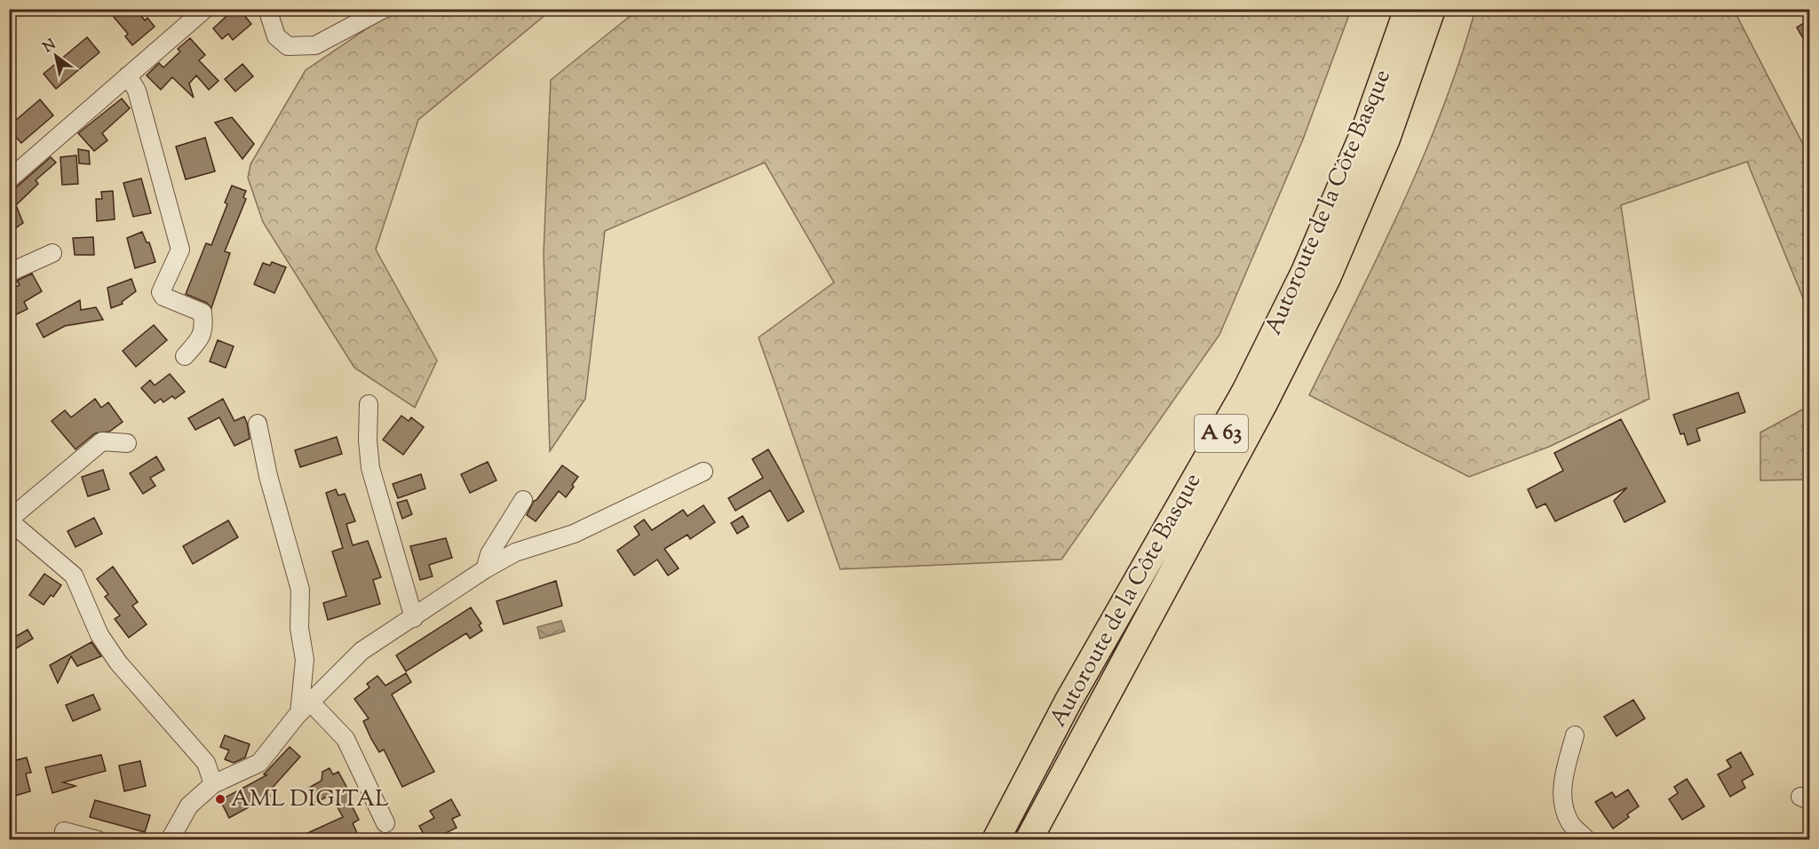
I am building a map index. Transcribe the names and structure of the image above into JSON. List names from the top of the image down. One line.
{"streets":{"highway":["Autoroute de la Côte Basque","A 63"]},"places":["AML DIGITAL"],"north":"top left"}
